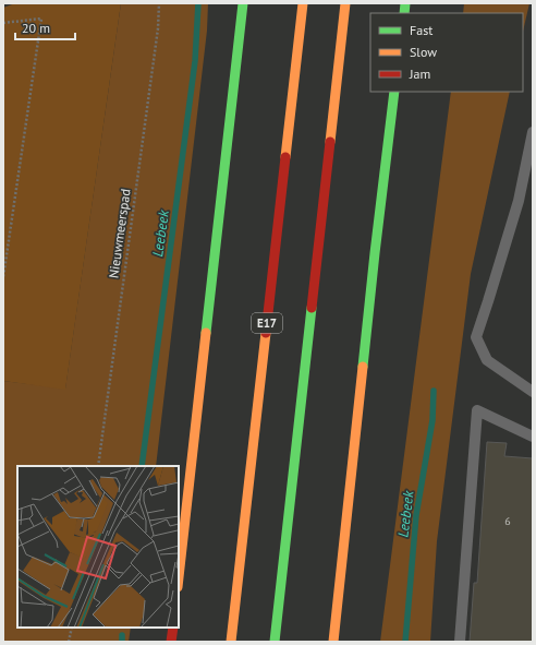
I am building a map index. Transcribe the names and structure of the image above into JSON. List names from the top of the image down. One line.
{"streets":{"highway":["E17"],"path":["Nieuwmeerspad"]},"water":["Leebeek"],"house_numbers":["6"],"legend":["Fast","Slow","Jam"],"scale_bar":"20 m"}
